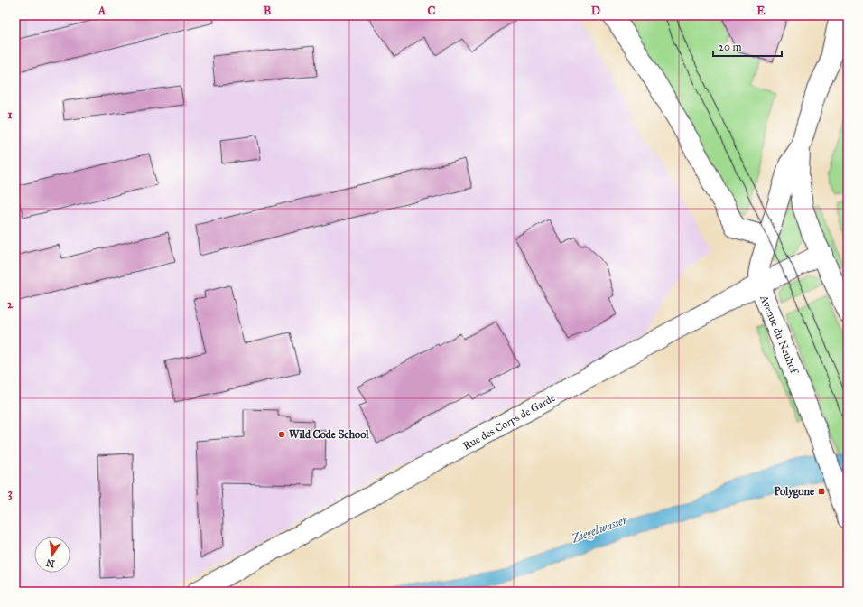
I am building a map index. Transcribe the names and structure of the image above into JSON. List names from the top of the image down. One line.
{"streets":{"street":["Avenue du Neuhof","Rue des Corps de Garde"]},"crossings":[["Avenue du Neuhof","Rue des Corps de Garde"]],"water":["Ziegelwasser"],"places":{"other":["Wild Code School"],"transit":["Polygone"]},"scale_bar":"20 m","north":"bottom","grid":{"columns":["A","B","C","D","E"],"rows":["1","2","3"]}}
